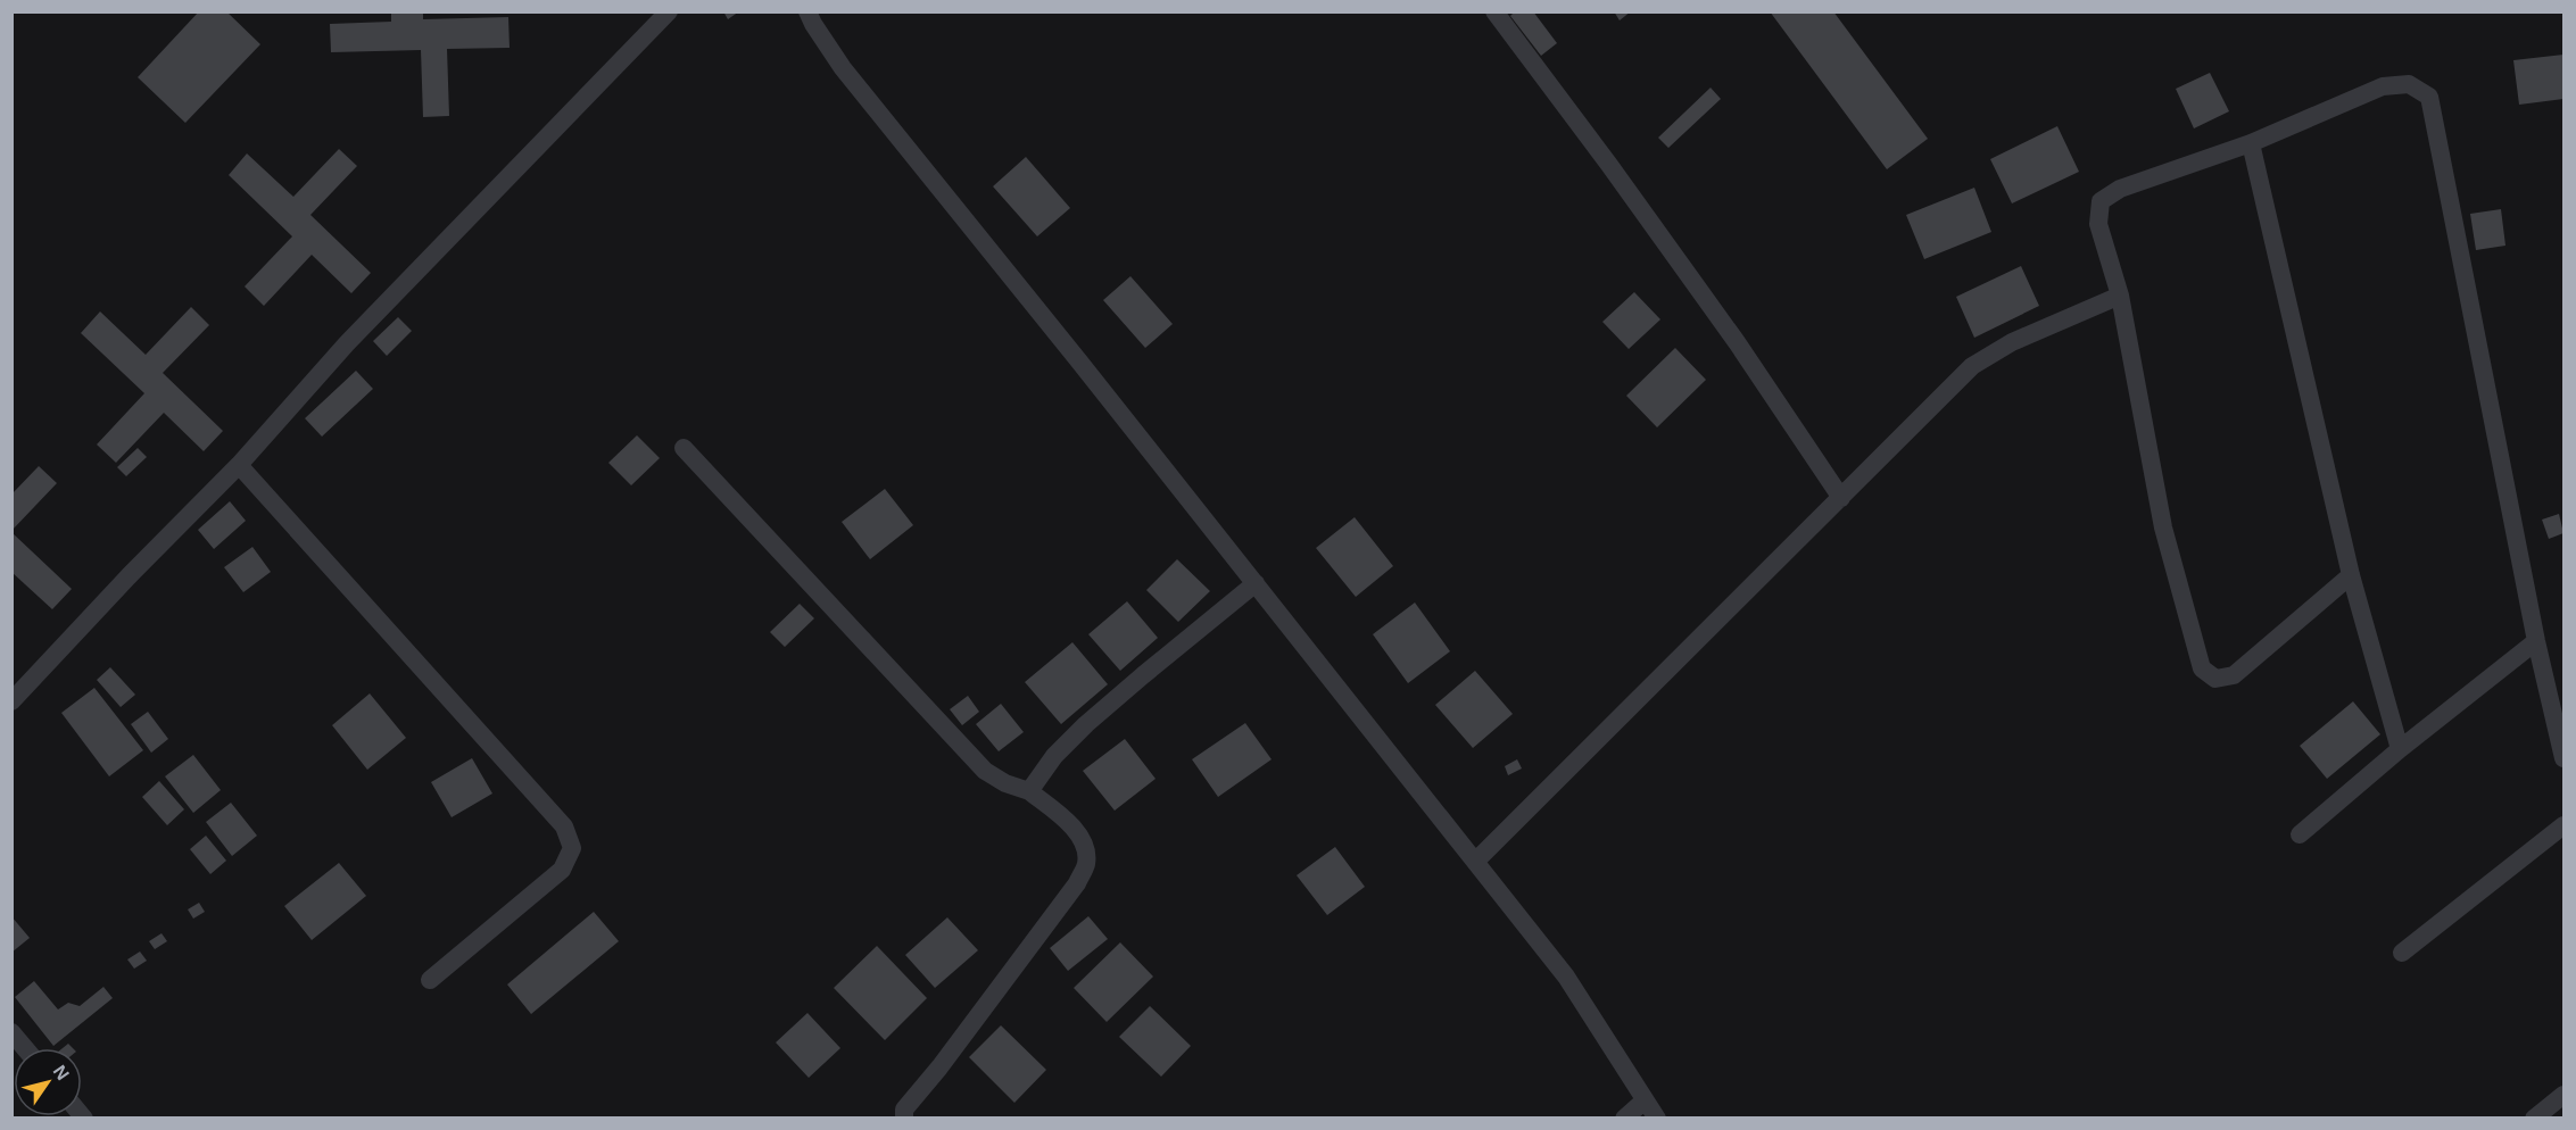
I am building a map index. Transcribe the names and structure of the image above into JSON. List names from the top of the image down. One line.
{"north":"top right"}
